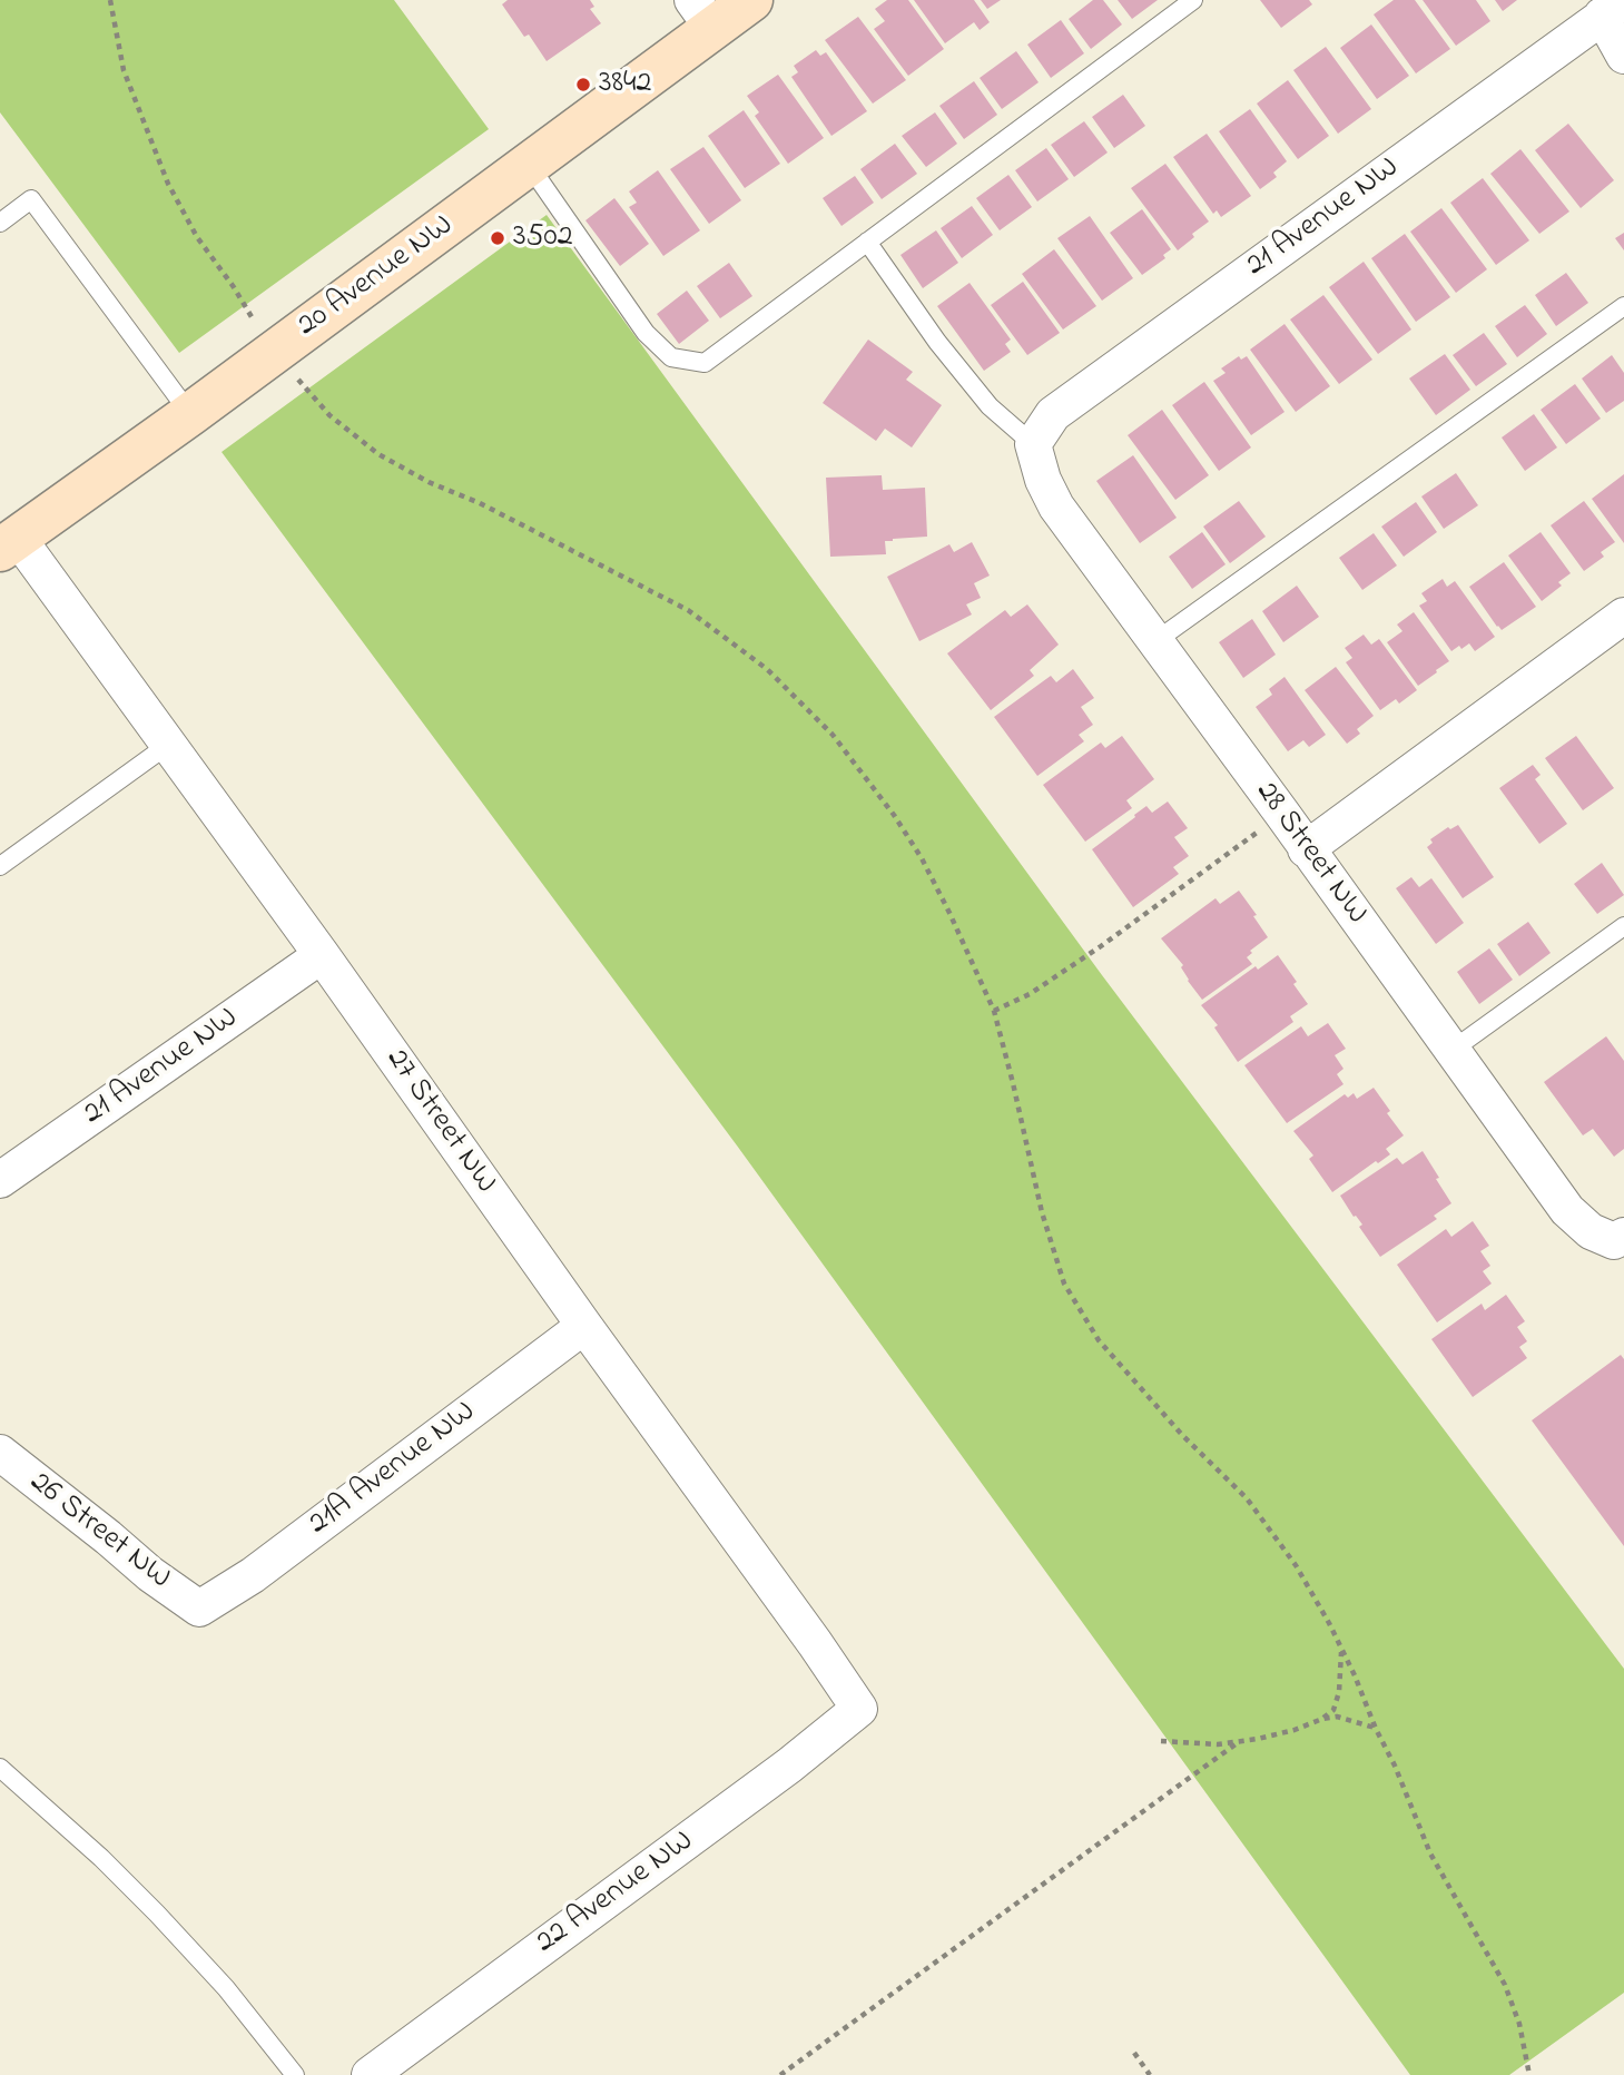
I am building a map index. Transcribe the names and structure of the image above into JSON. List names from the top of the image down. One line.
{"streets":{"street":["21 Avenue NW","20 Avenue NW","28 Street NW","27 Street NW","21A Avenue NW","26 Street NW","22 Avenue NW"]},"crossings":[["21 Avenue NW","28 Street NW"],["21 Avenue NW","27 Street NW"],["20 Avenue NW","27 Street NW"],["27 Street NW","21A Avenue NW"],["27 Street NW","22 Avenue NW"],["21A Avenue NW","26 Street NW"]],"places":["3842","3502"]}
